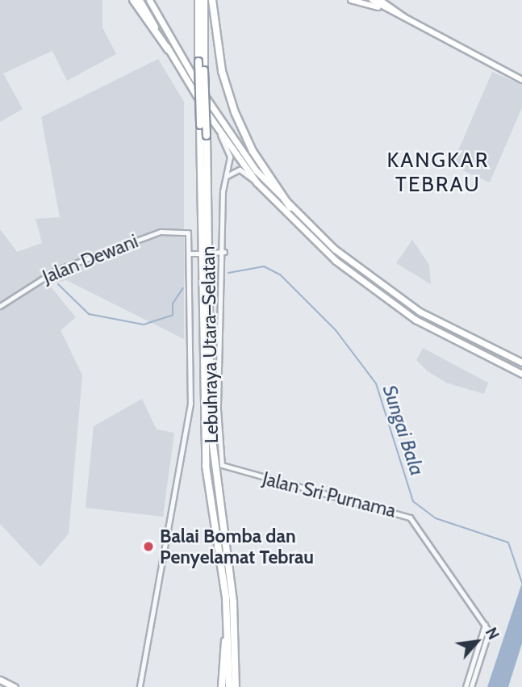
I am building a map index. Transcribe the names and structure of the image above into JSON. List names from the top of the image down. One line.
{"streets":{"highway":["Lebuhraya Utara–Selatan"],"street":["Jalan Dewani","Jalan Sri Purnama"]},"districts":["KANGKAR TEBRAU"],"water":["Sungai Bala"],"places":["Balai Bomba dan Penyelamat Tebrau"],"north":"top right"}
